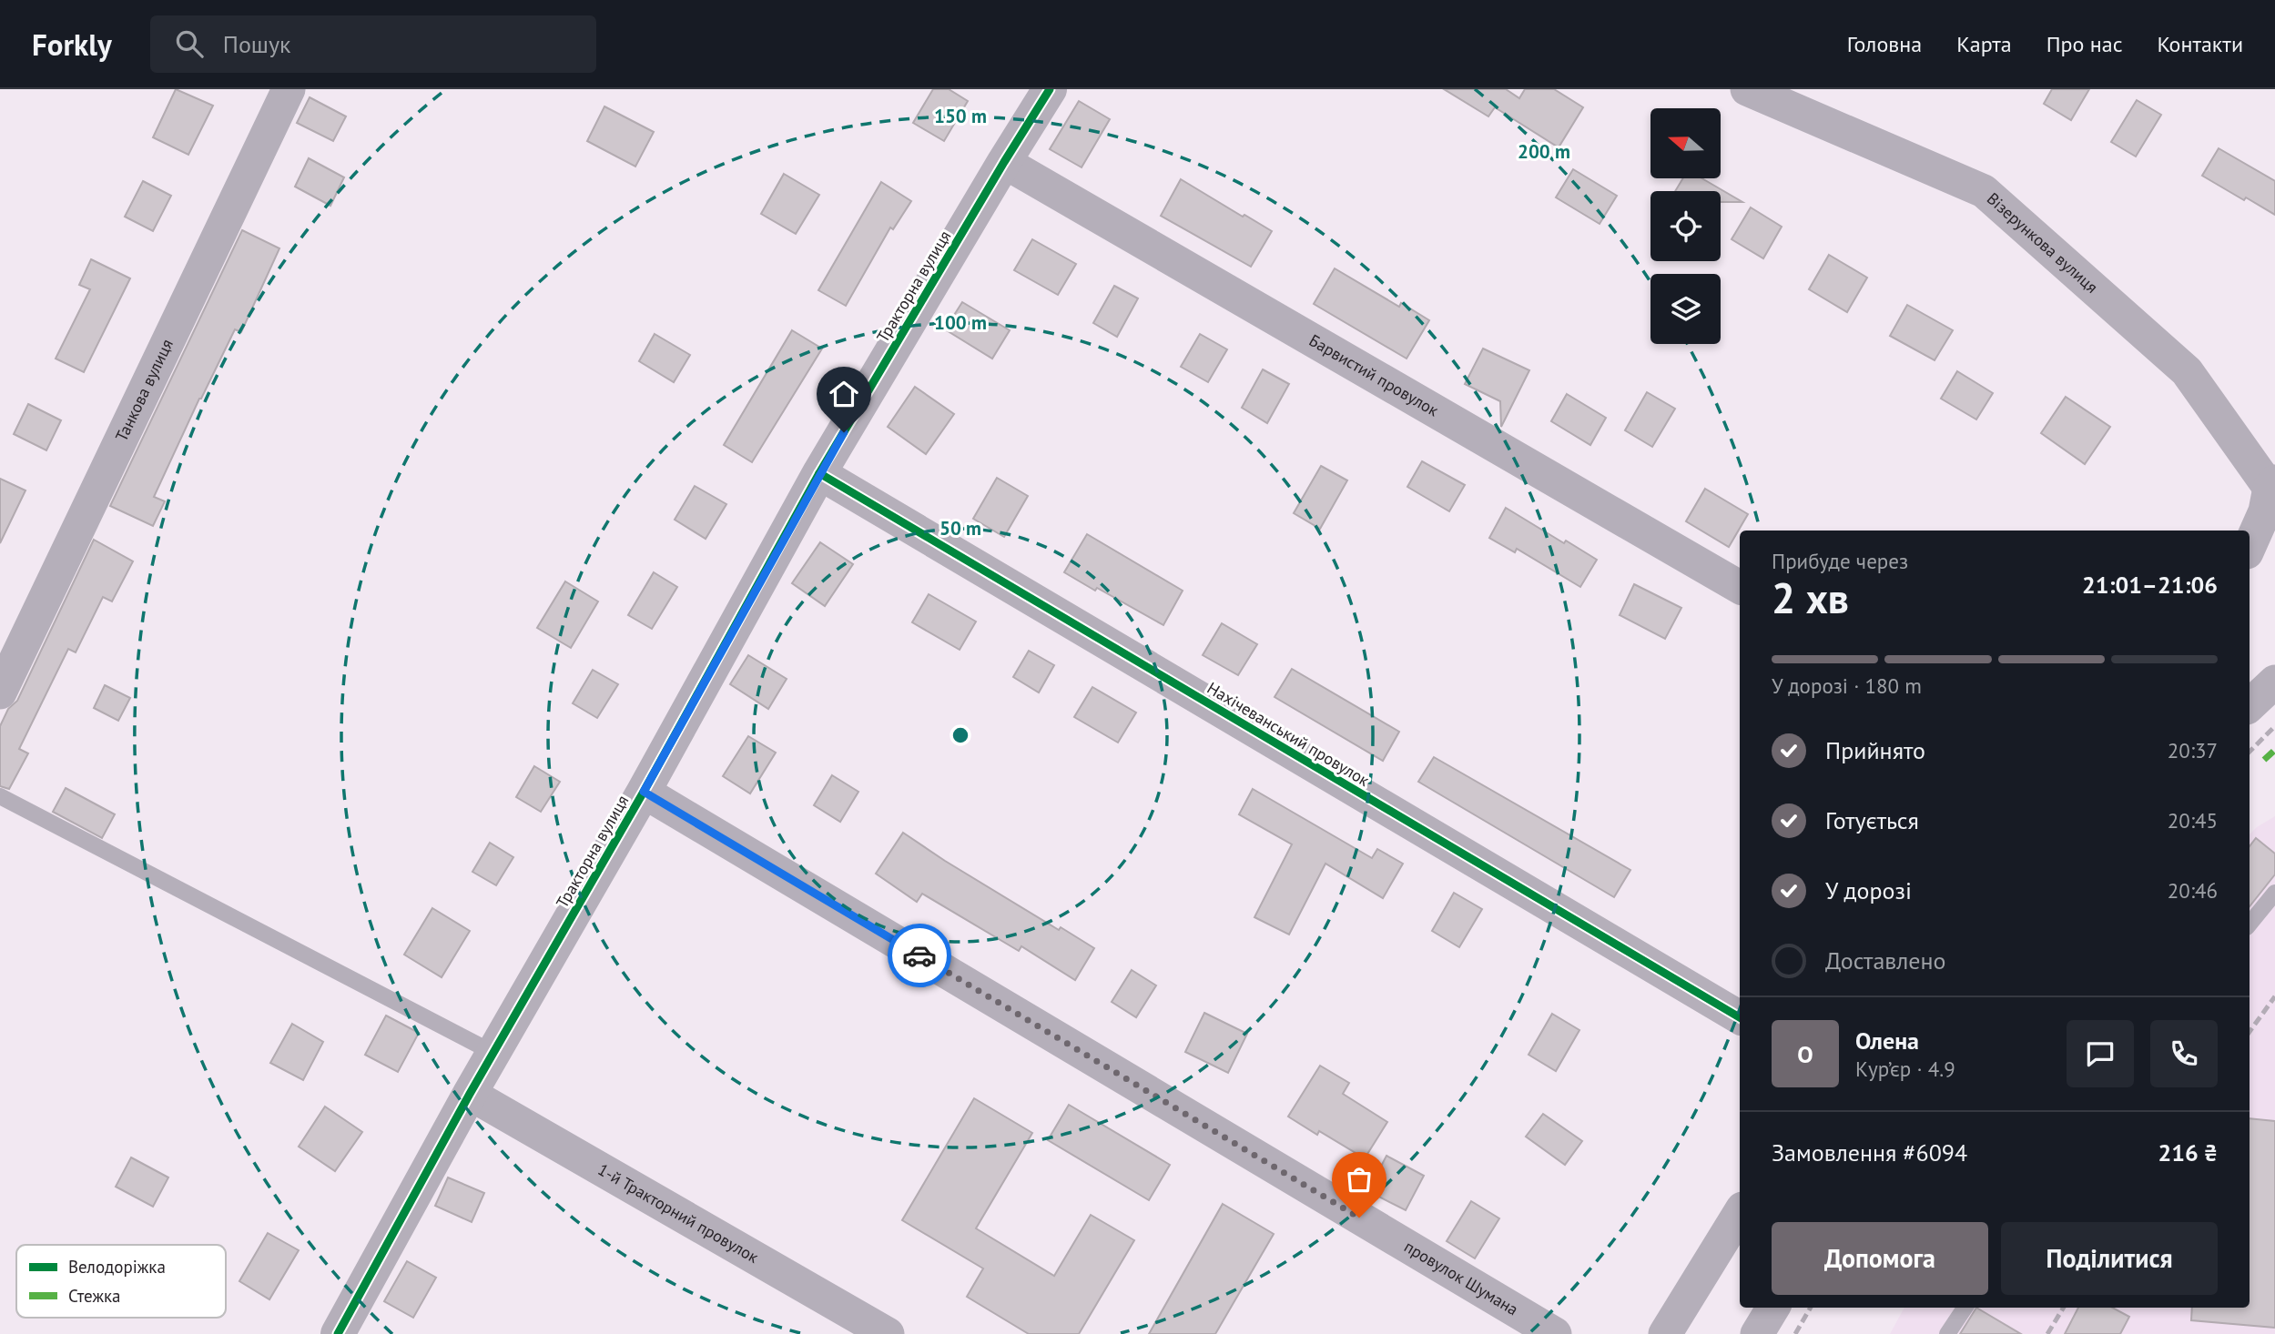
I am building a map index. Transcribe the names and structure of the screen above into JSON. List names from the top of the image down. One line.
{"streets":{"street":["Візерункова вулиця","Тракторна вулиця","Барвистий провулок","Танкова вулиця","Нахічеванський провулок","1-й Тракторний провулок","провулок Шумана"]},"crossings":[["Тракторна вулиця","Барвистий провулок"],["Тракторна вулиця","Нахічеванський провулок"],["Тракторна вулиця","1-й Тракторний провулок"],["Тракторна вулиця","провулок Шумана"]],"legend":["Велодоріжка","Стежка"],"north":"left","page":{"header":"Forkly","search":"Пошук","nav":["Головна","Карта","Про нас","Контакти"],"heading":["2 хв","Прибуде через","21:01–21:06"],"panel":["Олена","Кур’єр · 4.9","Замовлення #6094","216 ₴"],"bar":"У дорозі · 180 m","list":[["Прийнято","20:37"],["Готується","20:45"],["У дорозі","20:46"],"Доставлено"],"round":"О","buttons":["Допомога","Поділитися"]},"rings":["150 m","200 m","100 m","50 m"]}
